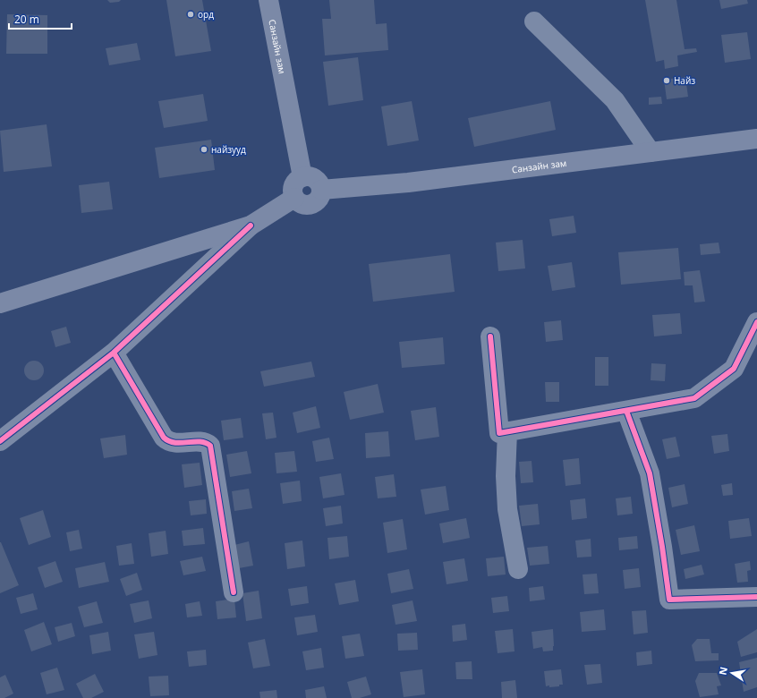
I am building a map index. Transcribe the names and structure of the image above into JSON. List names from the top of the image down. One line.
{"streets":{"main road":["Санзайн зам"]},"places":["орд","Найз","найзууд"],"scale_bar":"20 m","north":"left"}
